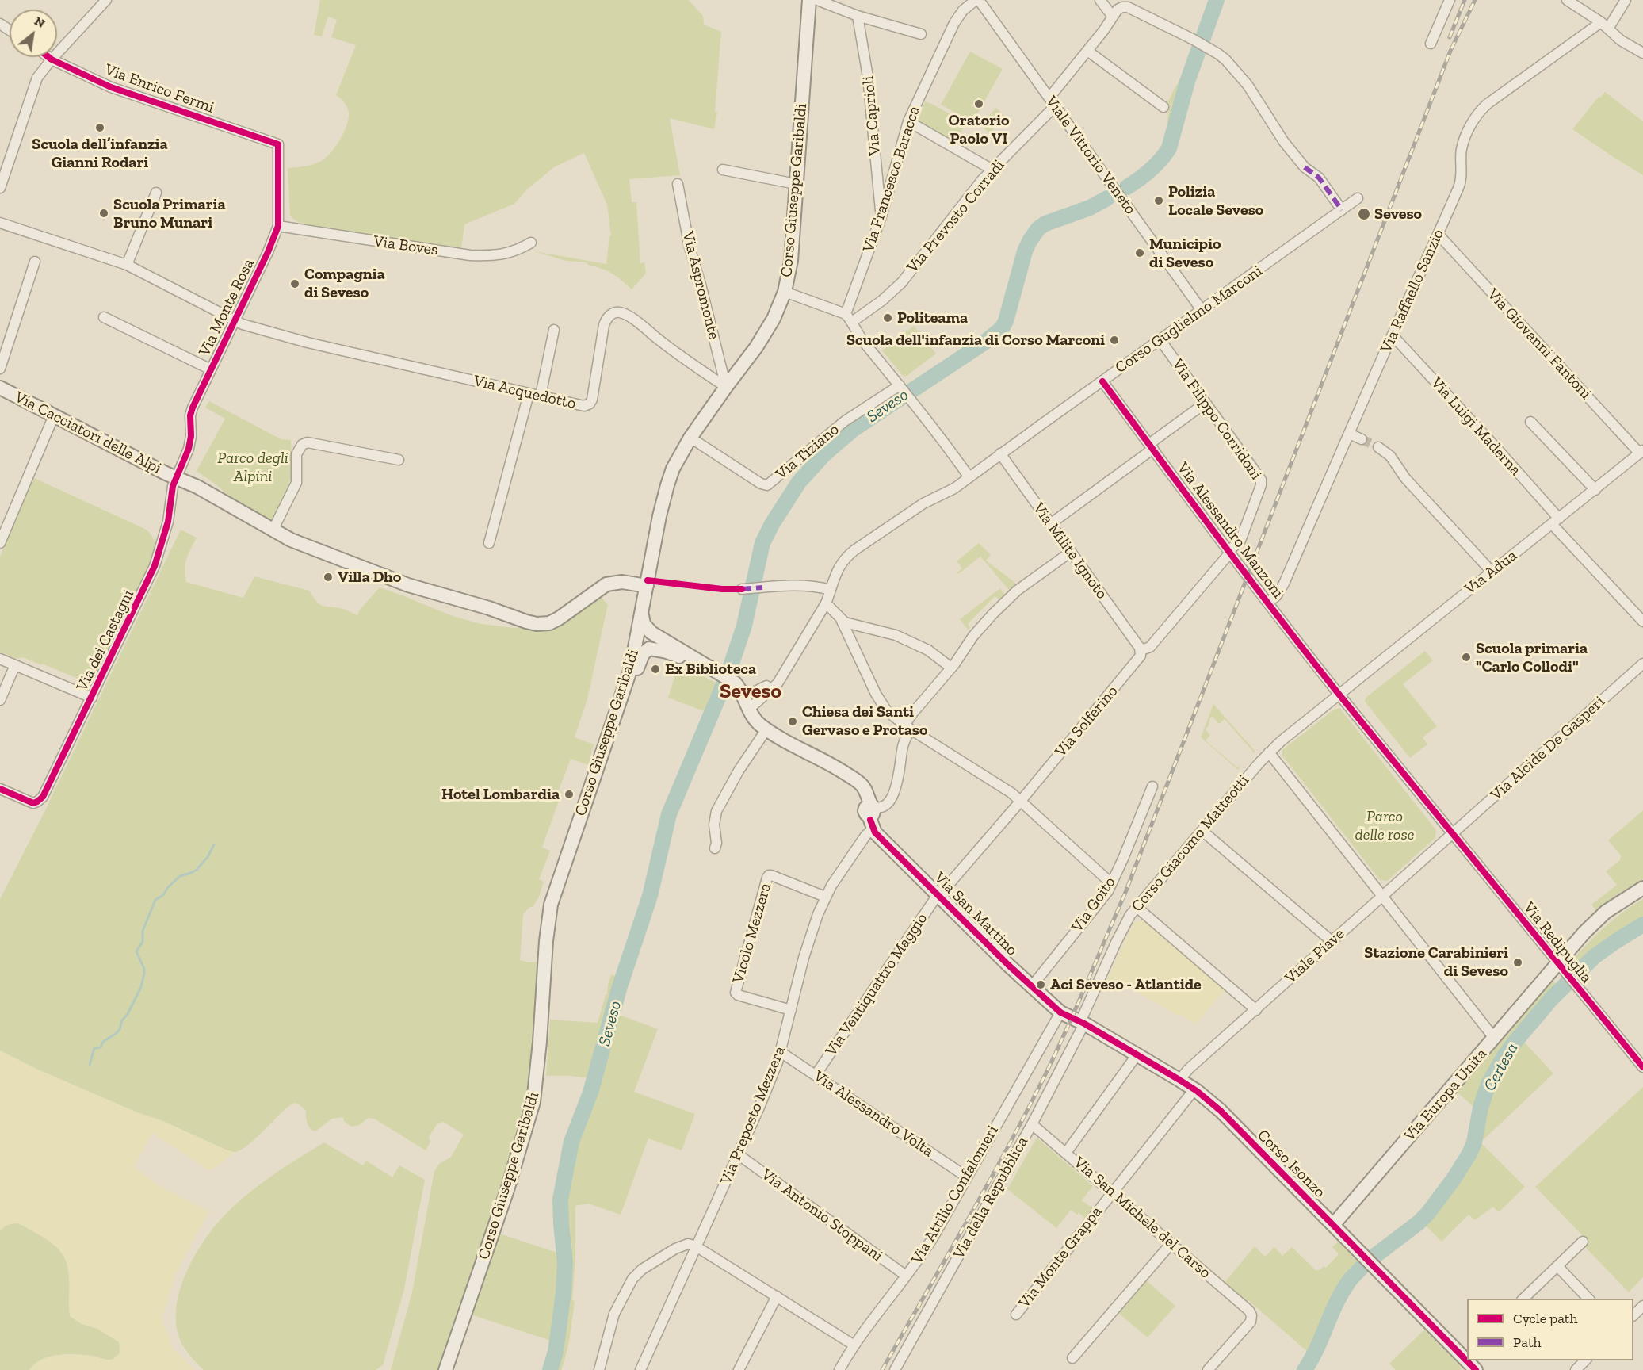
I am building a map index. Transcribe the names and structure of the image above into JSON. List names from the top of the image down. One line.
{"streets":{"street":["Via Enrico Fermi","Via Caprioli","Viale Vittorio Veneto","Via Francesco Baracca","Corso Giuseppe Garibaldi","Via Prevosto Corradi","Via Boves","Via Aspromonte","Via Raffaello Sanzio","Via Monte Rosa","Corso Guglielmo Marconi","Via Giovanni Fantoni","Via Acquedotto","Via Filippo Corridoni","Via Luigi Maderna","Via Cacciatori delle Alpi","Via Tiziano","Via Alessandro Manzoni","Via Milite Ignoto","Via Adua","Via dei Castagni","Via Solferino","Via Alcide De Gasperi","Corso Giacomo Matteotti","Via Goito","Via San Martino","Vicolo Mezzera","Via Redipuglia","Viale Piave","Via Ventiquattro Maggio","Via Europa Unita","Via Alessandro Volta","Via Preposto Mezzera","Corso Isonzo","Via Attilio Confalonieri","Via della Repubblica","Via Antonio Stoppani","Via San Michele del Carso","Via Monte Grappa"]},"crossings":[["Via Enrico Fermi","Via Monte Rosa"],["Via Caprioli","Via Francesco Baracca"],["Viale Vittorio Veneto","Via Prevosto Corradi"],["Viale Vittorio Veneto","Corso Guglielmo Marconi"],["Corso Giuseppe Garibaldi","Via Aspromonte"],["Corso Giuseppe Garibaldi","Via Acquedotto"],["Corso Giuseppe Garibaldi","Via Cacciatori delle Alpi"],["Corso Giuseppe Garibaldi","Via Tiziano"],["Via Boves","Via Monte Rosa"],["Via Aspromonte","Via Acquedotto"],["Via Raffaello Sanzio","Via Giovanni Fantoni"],["Via Raffaello Sanzio","Via Luigi Maderna"],["Via Raffaello Sanzio","Via Alessandro Manzoni"],["Via Monte Rosa","Via Acquedotto"],["Via Monte Rosa","Via Cacciatori delle Alpi"],["Via Monte Rosa","Via dei Castagni"],["Corso Guglielmo Marconi","Via Filippo Corridoni"],["Corso Guglielmo Marconi","Via Alessandro Manzoni"],["Corso Guglielmo Marconi","Via Milite Ignoto"],["Via Giovanni Fantoni","Via Adua"],["Via Filippo Corridoni","Via Alessandro Manzoni"],["Via Luigi Maderna","Via Adua"],["Via Cacciatori delle Alpi","Via dei Castagni"],["Via Alessandro Manzoni","Via Adua"],["Via Alessandro Manzoni","Via Alcide De Gasperi"],["Via Alessandro Manzoni","Corso Giacomo Matteotti"],["Via Alessandro Manzoni","Via Redipuglia"],["Via Alessandro Manzoni","Viale Piave"],["Via Milite Ignoto","Via Solferino"],["Via Adua","Corso Giacomo Matteotti"],["Via Solferino","Via San Martino"],["Via Solferino","Via Ventiquattro Maggio"],["Via Alcide De Gasperi","Via Redipuglia"],["Via Alcide De Gasperi","Viale Piave"],["Corso Giacomo Matteotti","Corso Isonzo"],["Corso Giacomo Matteotti","Via della Repubblica"],["Via Goito","Via San Martino"],["Via San Martino","Via Ventiquattro Maggio"],["Via San Martino","Via Preposto Mezzera"],["Via San Martino","Corso Isonzo"],["Via San Martino","Via Attilio Confalonieri"],["Vicolo Mezzera","Via Preposto Mezzera"],["Via Redipuglia","Viale Piave"],["Via Redipuglia","Via Europa Unita"],["Viale Piave","Corso Isonzo"],["Via Ventiquattro Maggio","Via Alessandro Volta"],["Via Europa Unita","Corso Isonzo"],["Via Alessandro Volta","Via Preposto Mezzera"],["Via Alessandro Volta","Via Attilio Confalonieri"],["Via Preposto Mezzera","Via Antonio Stoppani"],["Corso Isonzo","Via Attilio Confalonieri"],["Corso Isonzo","Via della Repubblica"],["Corso Isonzo","Via Monte Grappa"],["Via Attilio Confalonieri","Via Antonio Stoppani"],["Via della Repubblica","Via San Michele del Carso"],["Via San Michele del Carso","Via Monte Grappa"]],"districts":["Seveso"],"water":["Seveso","Certesa"],"parks":["Parco degli Alpini","Parco delle rose"],"places":["Oratorio Paolo VI","Scuola dell’infanzia Gianni Rodari","Polizia Locale Seveso","Scuola Primaria Bruno Munari","Seveso","Municipio di Seveso","Compagnia di Seveso","Politeama","Scuola dell'infanzia di Corso Marconi","Villa Dho","Scuola primaria \"Carlo Collodi\"","Ex Biblioteca","Chiesa dei Santi Gervaso e Protaso","Hotel Lombardia","Stazione Carabinieri di Seveso","Aci Seveso - Atlantide"],"legend":["Cycle path","Path"],"north":"top right"}
